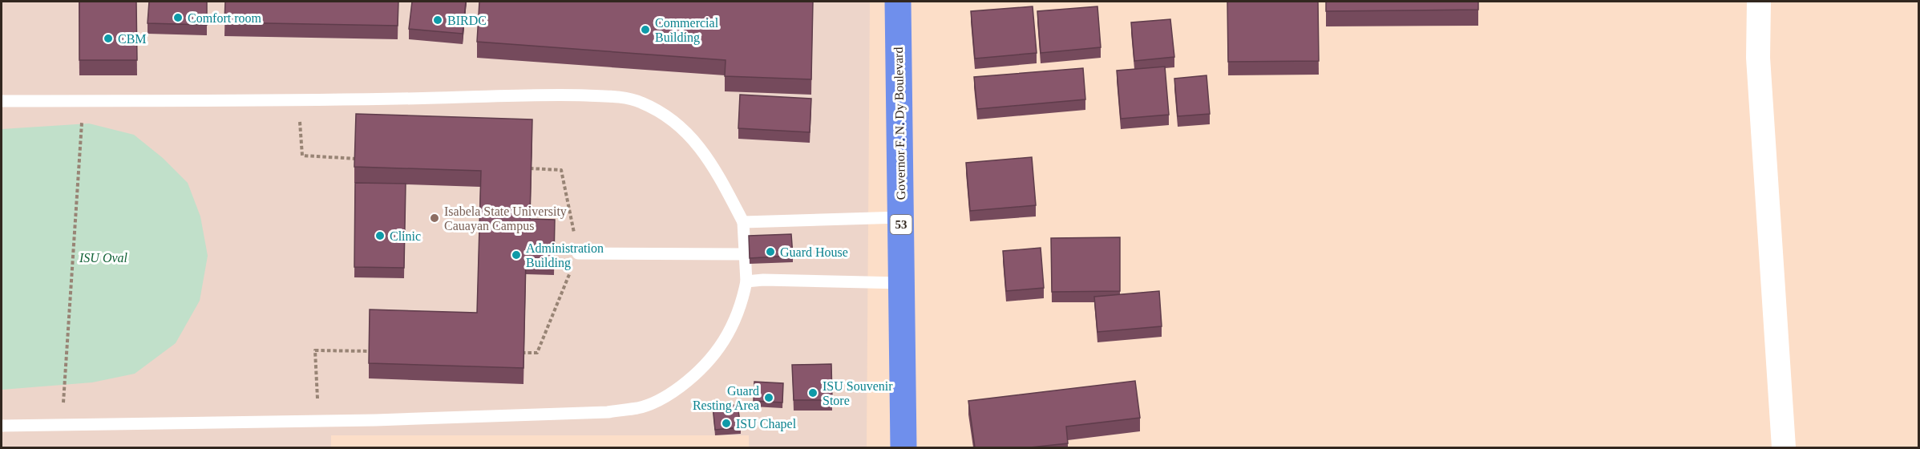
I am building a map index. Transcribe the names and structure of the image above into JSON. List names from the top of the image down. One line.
{"streets":{"highway":["Governor F. N. Dy Boulevard","53"]},"parks":["ISU Oval"],"places":["Comfort room","BIRDC","Commercial Building","CBM","Isabela State University Cauayan Campus","Clinic","Guard House","Administration Building","ISU Souvenir Store","Guard Resting Area","ISU Chapel"]}
